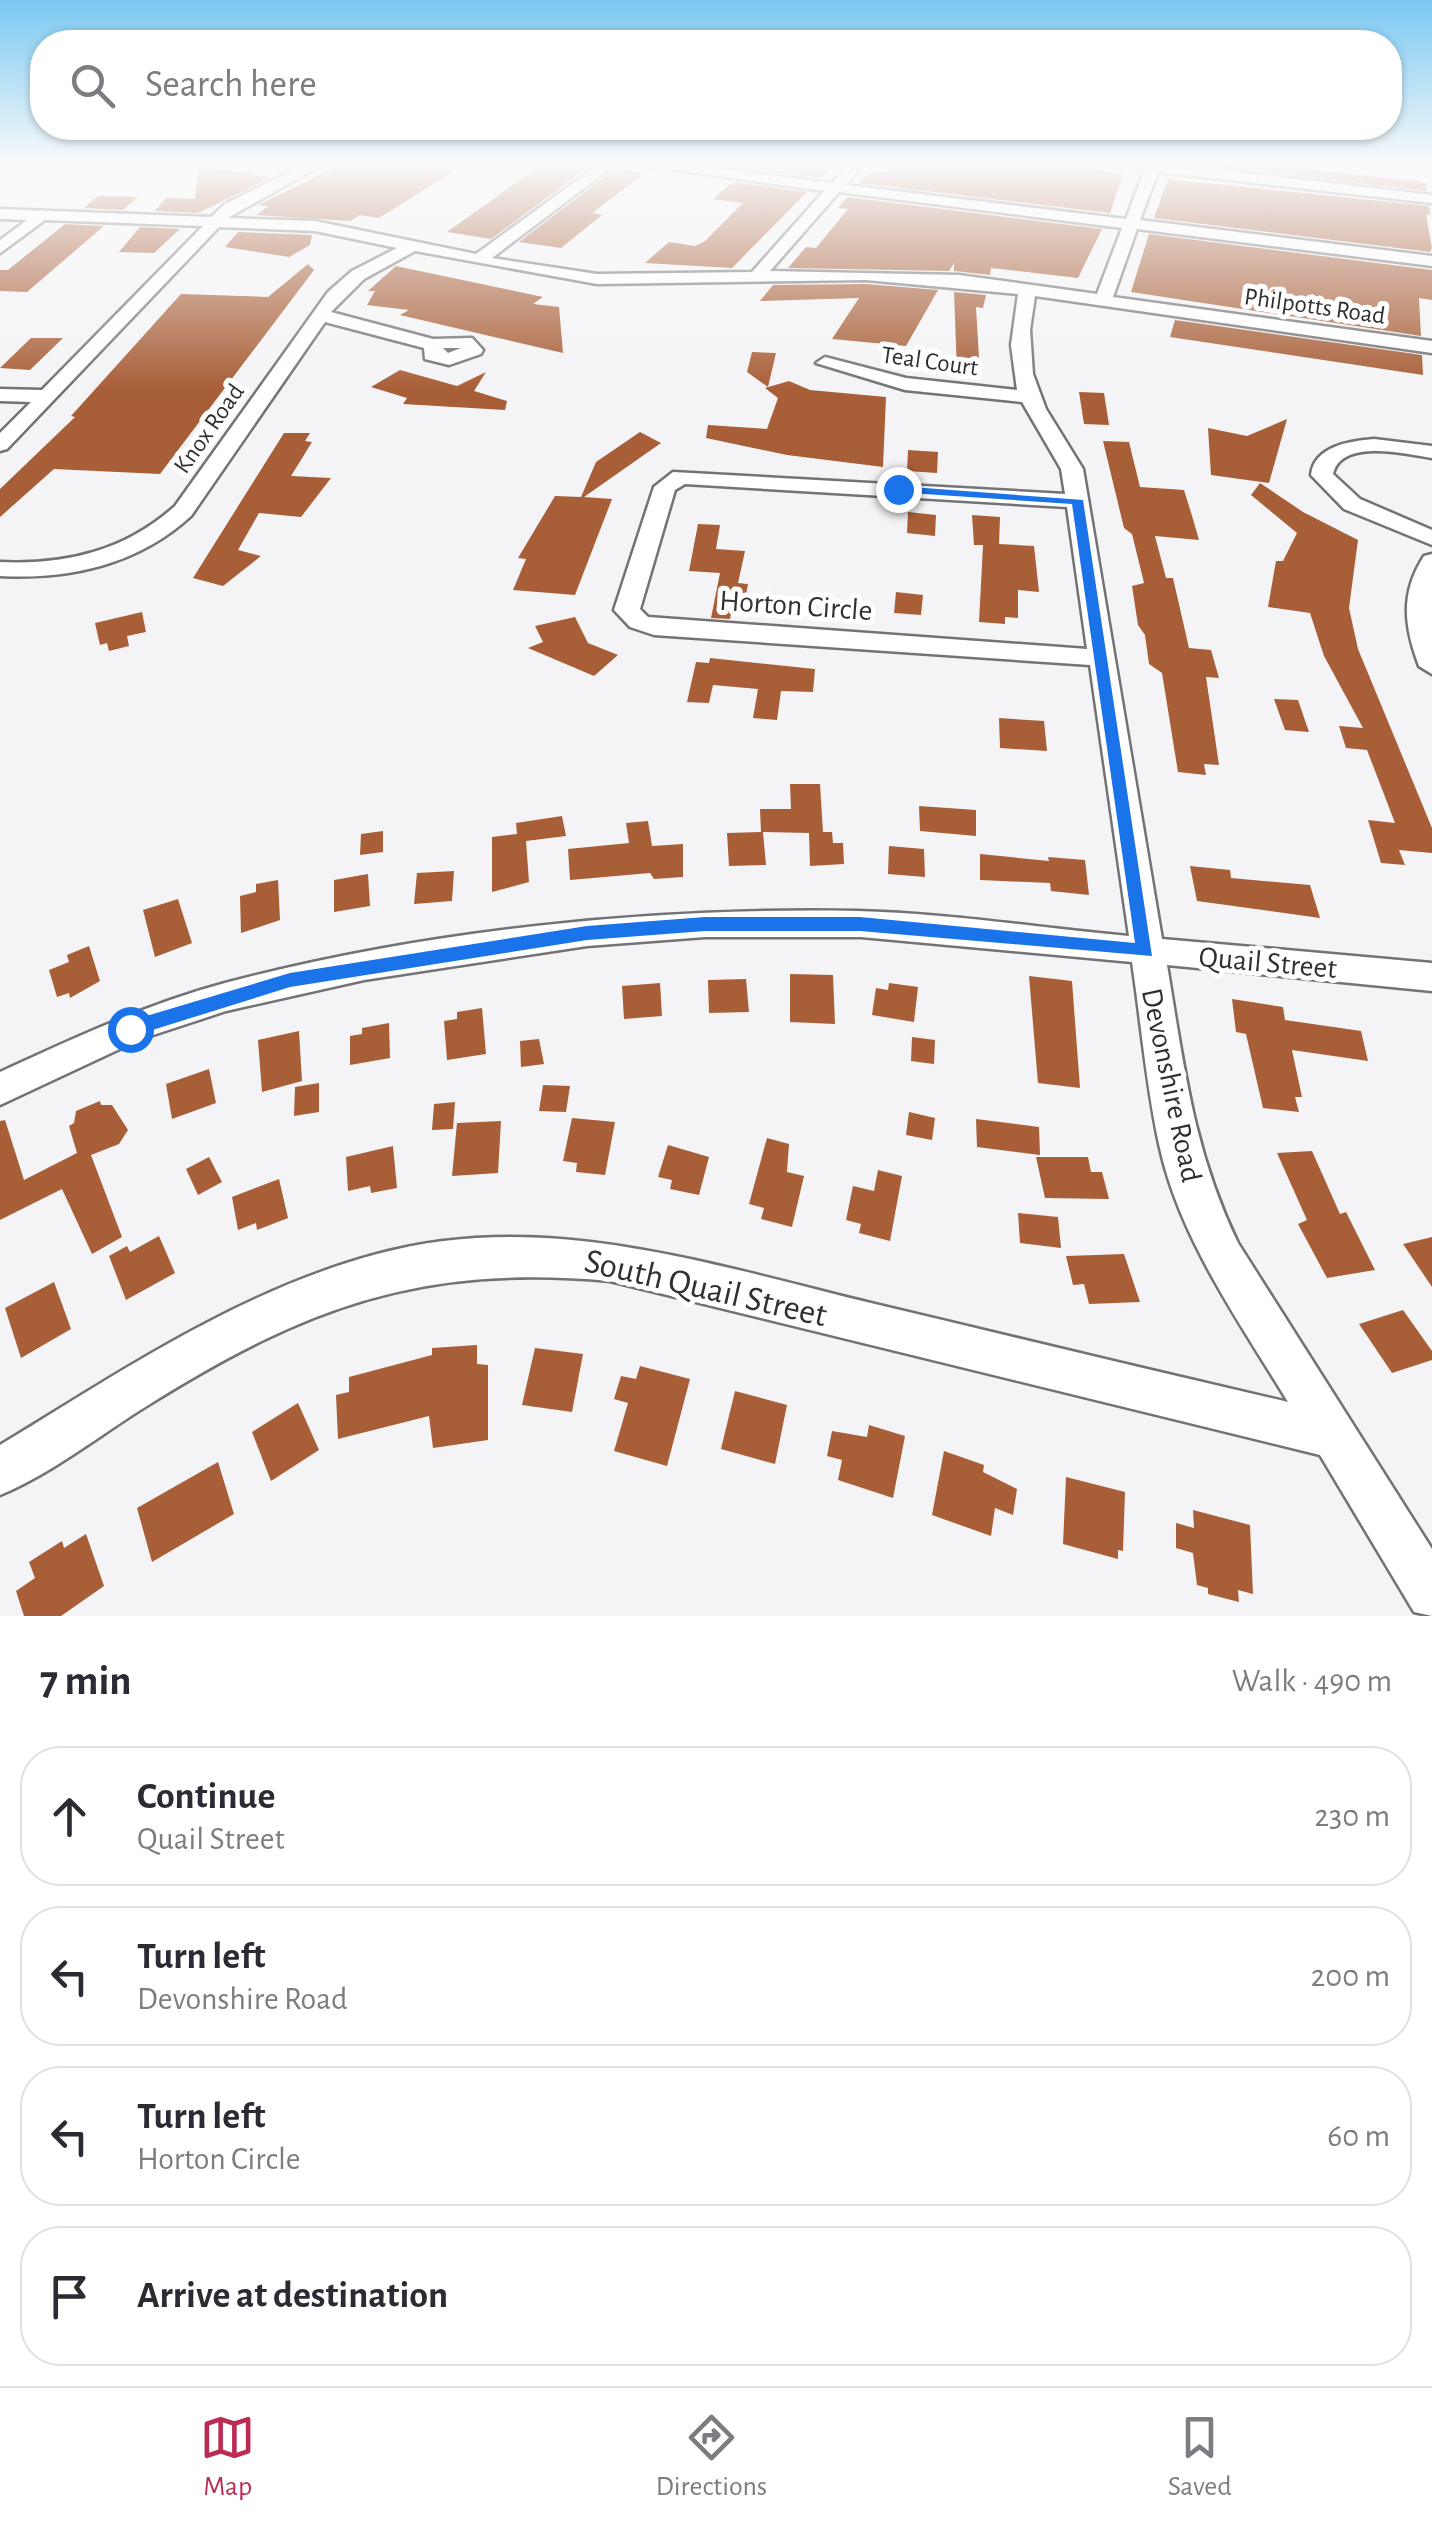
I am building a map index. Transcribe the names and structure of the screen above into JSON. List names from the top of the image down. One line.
{"streets":{"street":["Philpotts Road","Teal Court","Knox Road","Horton Circle","Quail Street","Devonshire Road","South Quail Street"]},"crossings":[["Philpotts Road","Knox Road"],["Philpotts Road","Devonshire Road"],["Teal Court","Devonshire Road"],["Horton Circle","Devonshire Road"],["Quail Street","Devonshire Road"],["Devonshire Road","South Quail Street"]],"page":{"search":"Search here","heading":["7 min","Walk · 490 m"],"list":[["Continue","Quail Street","230 m"],["Turn left","Devonshire Road","200 m"],["Turn left","Horton Circle","60 m"],"Arrive at destination"],"nav":["Map","Directions","Saved"]}}
